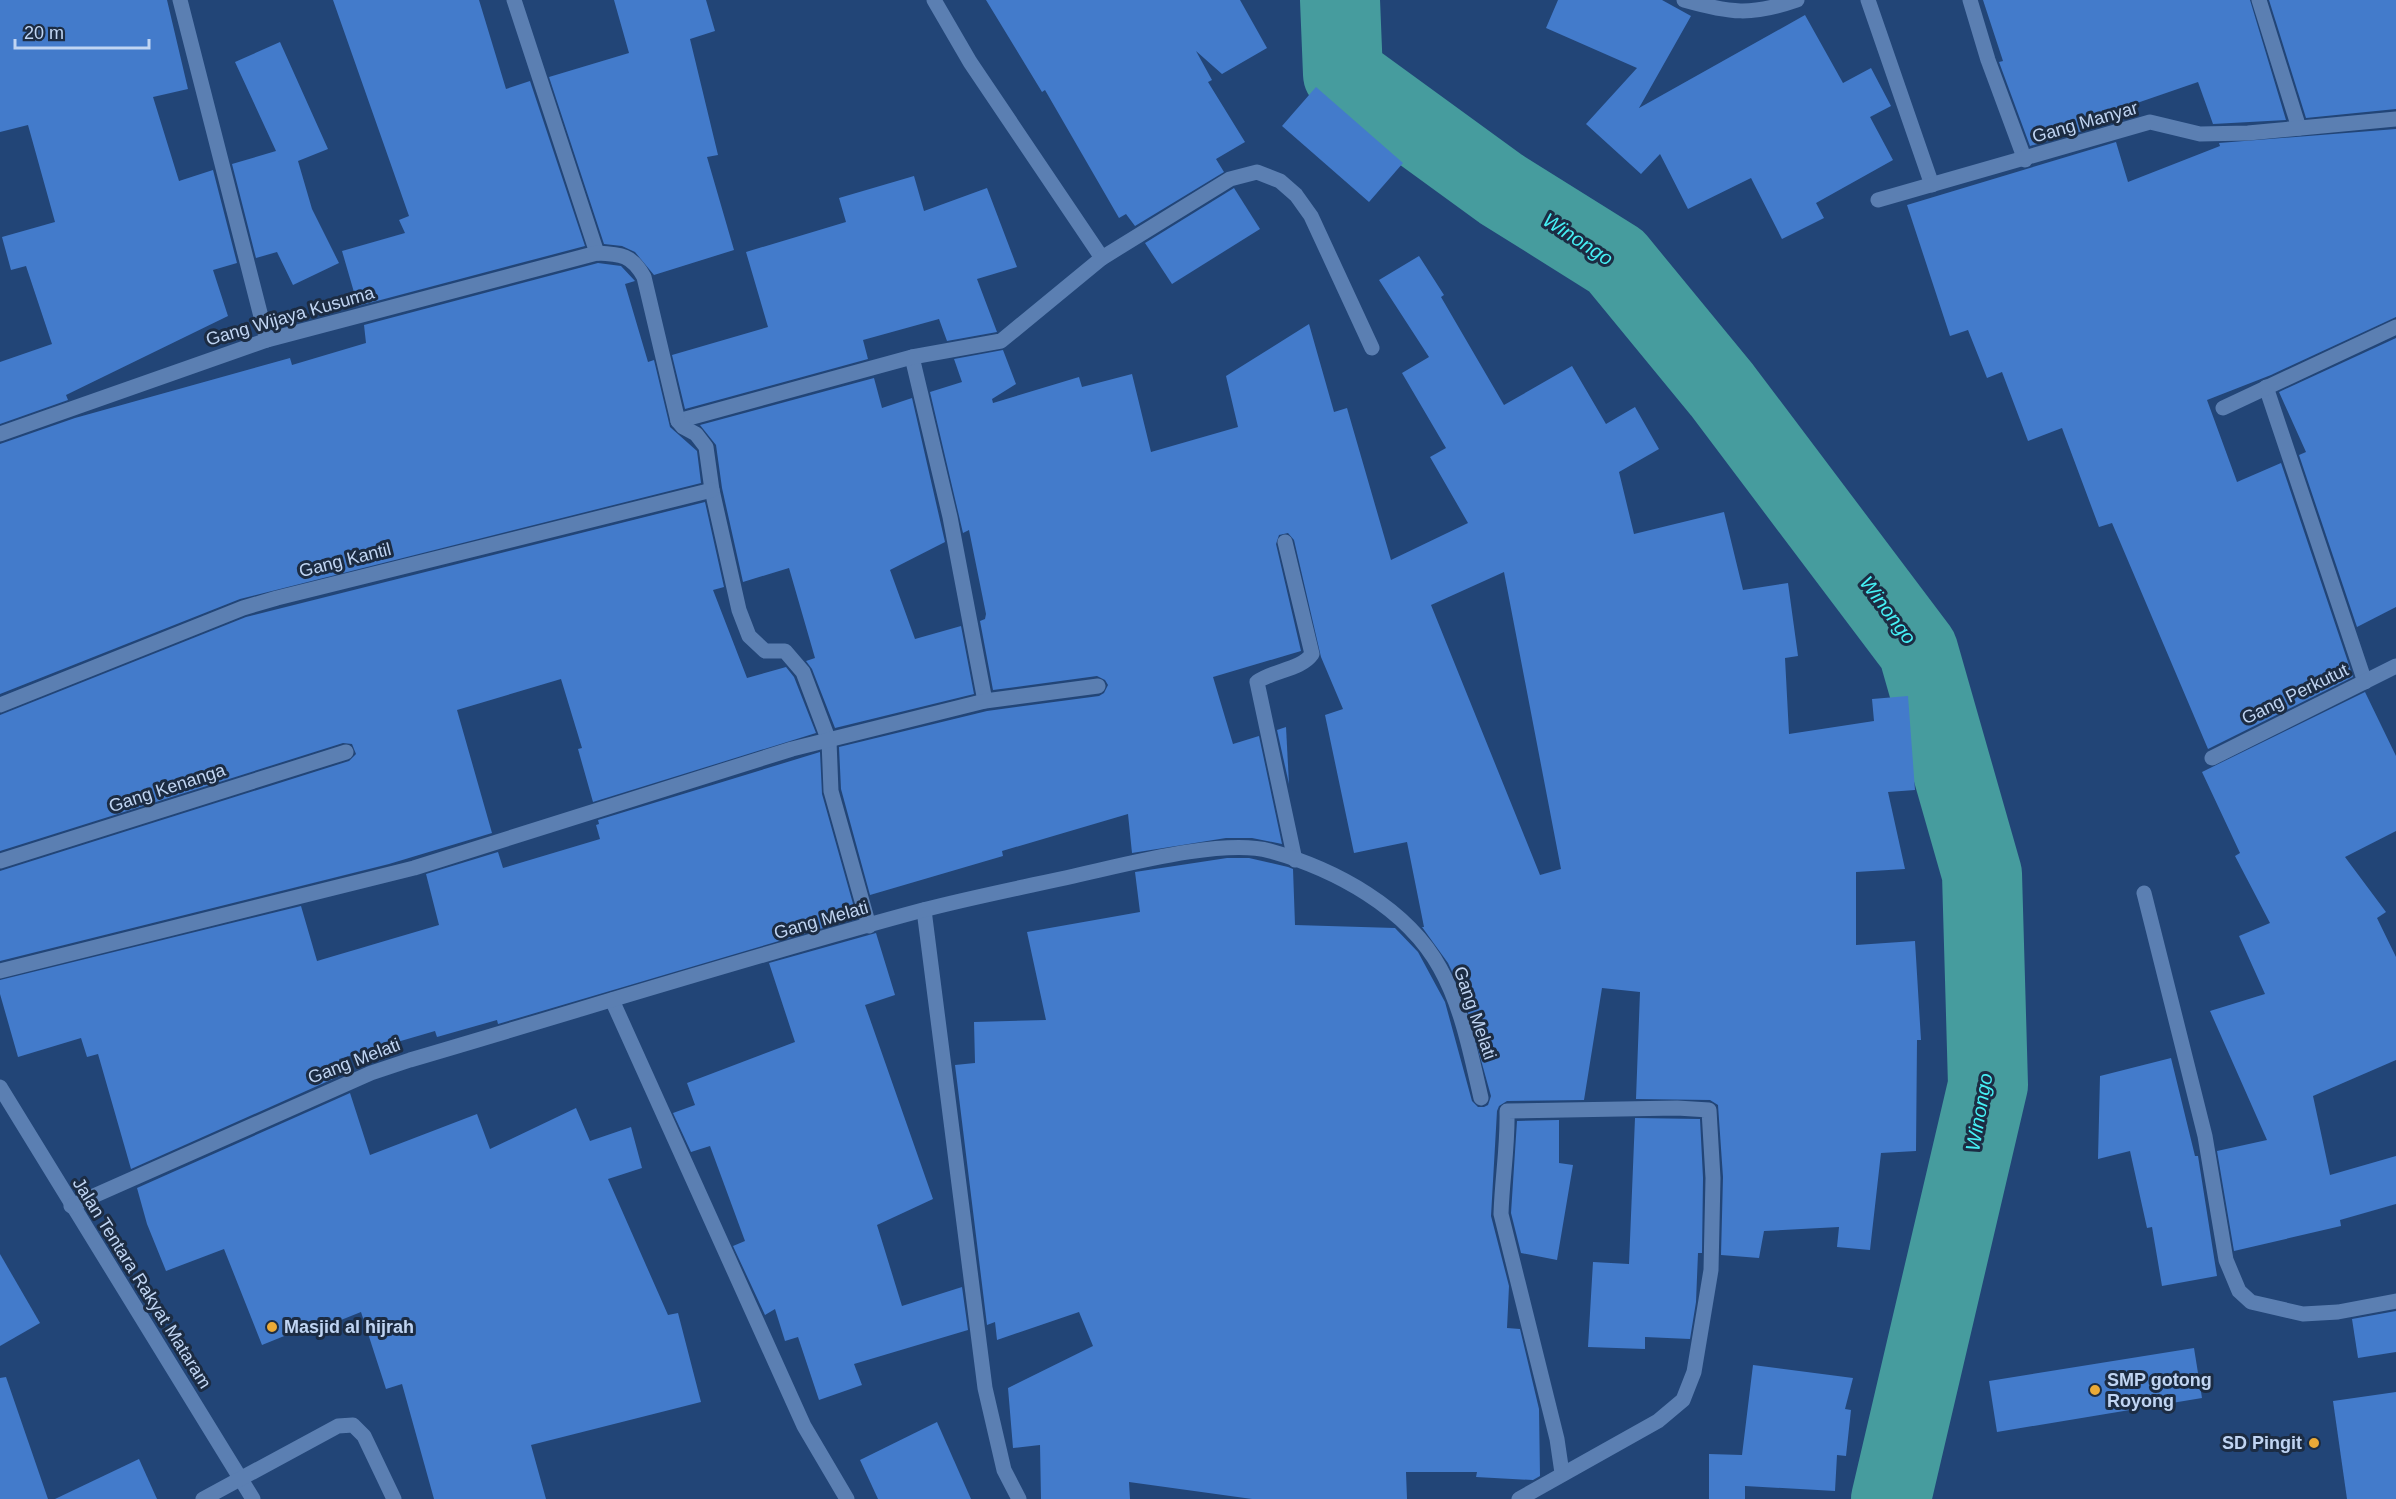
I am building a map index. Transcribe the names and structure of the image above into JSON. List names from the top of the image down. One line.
{"streets":{"street":["Gang Manyar","Gang Wijaya Kusuma","Gang Kantil","Gang Perkutut","Gang Kenanga","Gang Melati","Jalan Tentara Rakyat Mataram"]},"crossings":[["Gang Melati","Jalan Tentara Rakyat Mataram"]],"water":["Winongo"],"places":["Masjid al hijrah","SMP gotong Royong","SD Pingit"],"scale_bar":"20 m"}
